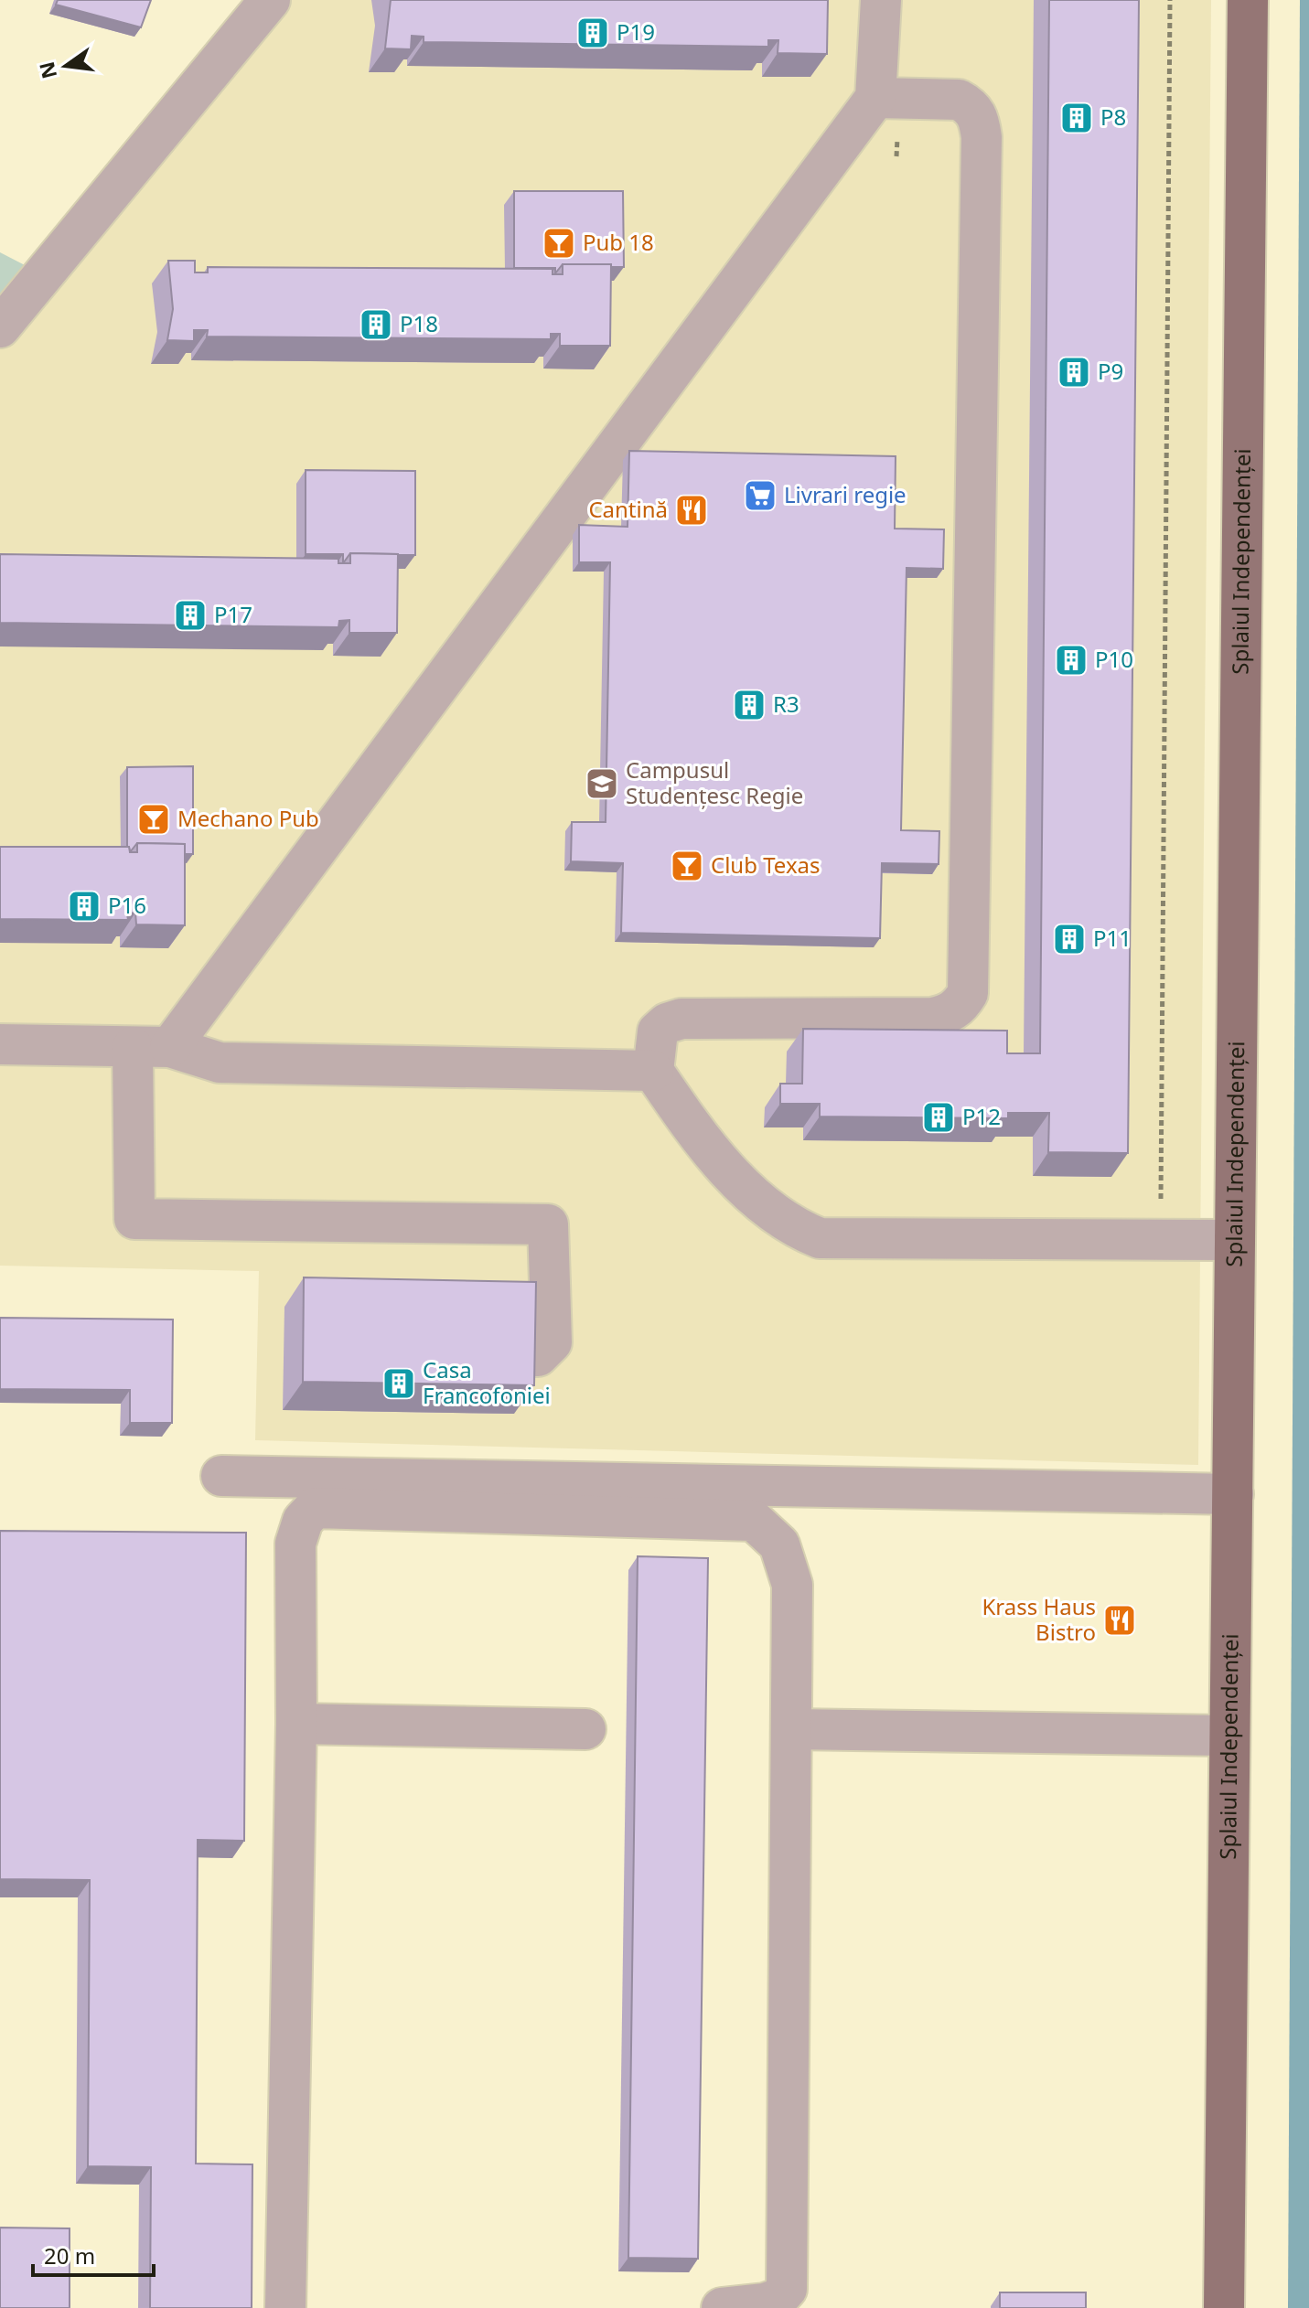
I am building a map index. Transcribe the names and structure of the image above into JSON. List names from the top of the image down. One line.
{"streets":{"main road":["Splaiul Independenței"]},"places":{"building":["P19","P8","P18","P9","P17","P10","R3","P16","P11","P12","Casa Francofoniei"],"bar":["Pub 18","Mechano Pub","Club Texas"],"supermarket":["Livrari regie"],"restaurant":["Cantină","Krass Haus Bistro"],"school or university":["Campusul Studențesc Regie"]},"scale_bar":"20 m","north":"left"}
